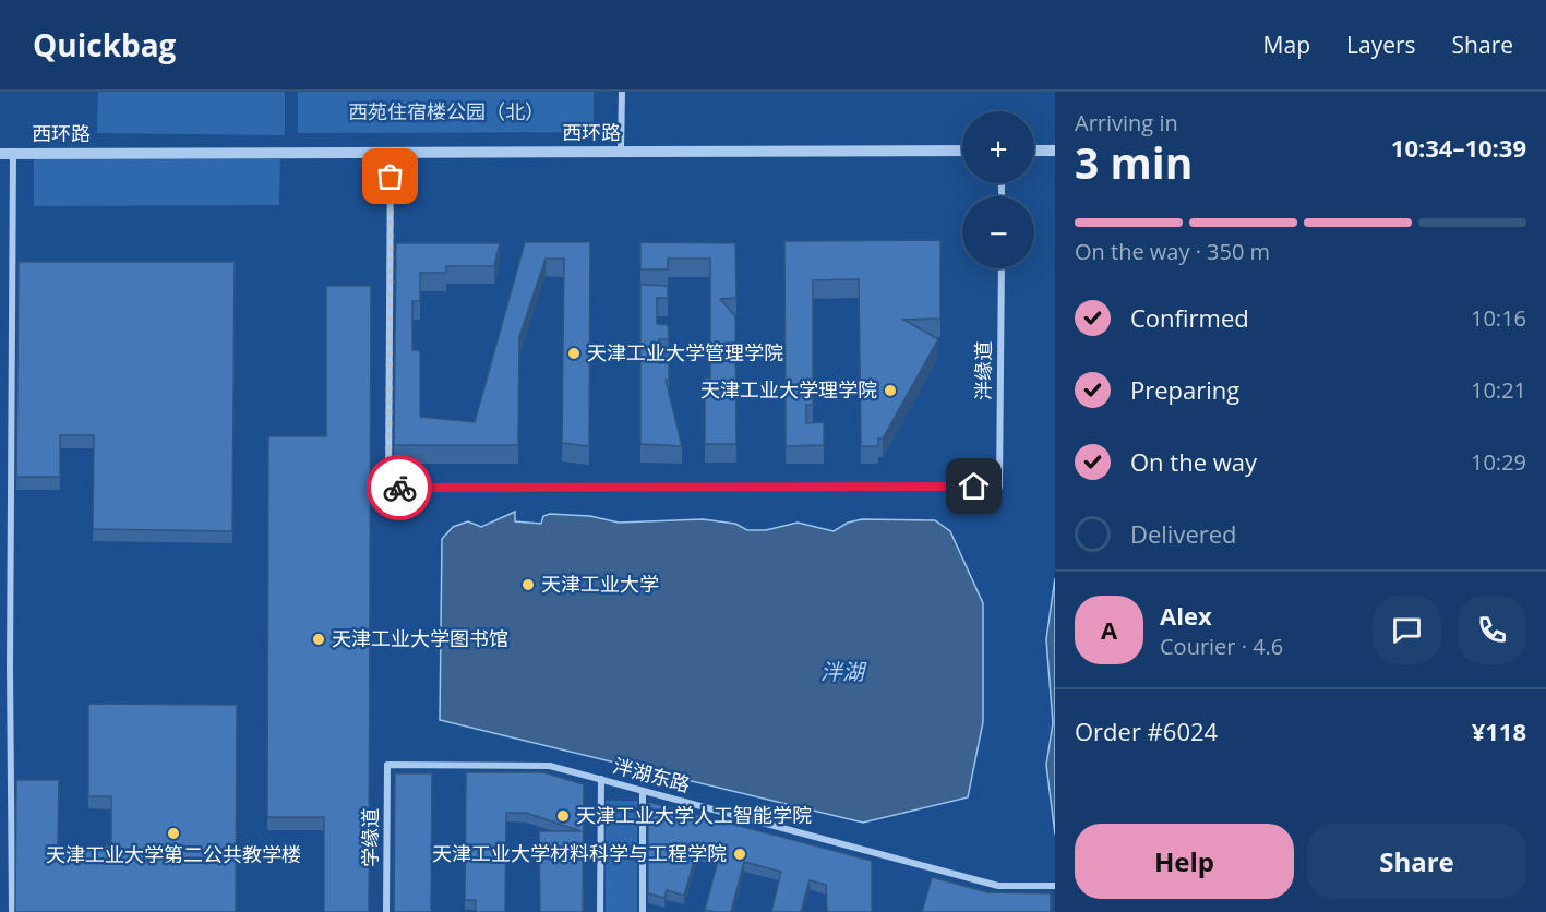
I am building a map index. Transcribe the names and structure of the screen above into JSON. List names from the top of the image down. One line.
{"streets":{"street":["西环路","泮缘道","泮湖东路","学缘道"]},"crossings":[["西环路","泮缘道"],["泮湖东路","学缘道"]],"water":["泮湖"],"parks":["西苑住宿楼公园（北）"],"places":["天津工业大学管理学院","天津工业大学理学院","天津工业大学","天津工业大学图书馆","天津工业大学人工智能学院","天津工业大学第二公共教学楼","天津工业大学材料科学与工程学院"],"page":{"header":"Quickbag","nav":["Map","Layers","Share"],"heading":["3 min","Arriving in","10:34–10:39"],"panel":["Alex","Courier · 4.6","Order #6024","¥118"],"map_buttons":["+","−"],"bar":"On the way · 350 m","list":[["Confirmed","10:16"],["Preparing","10:21"],["On the way","10:29"],"Delivered"],"round":"A","buttons":["Help","Share"]}}
